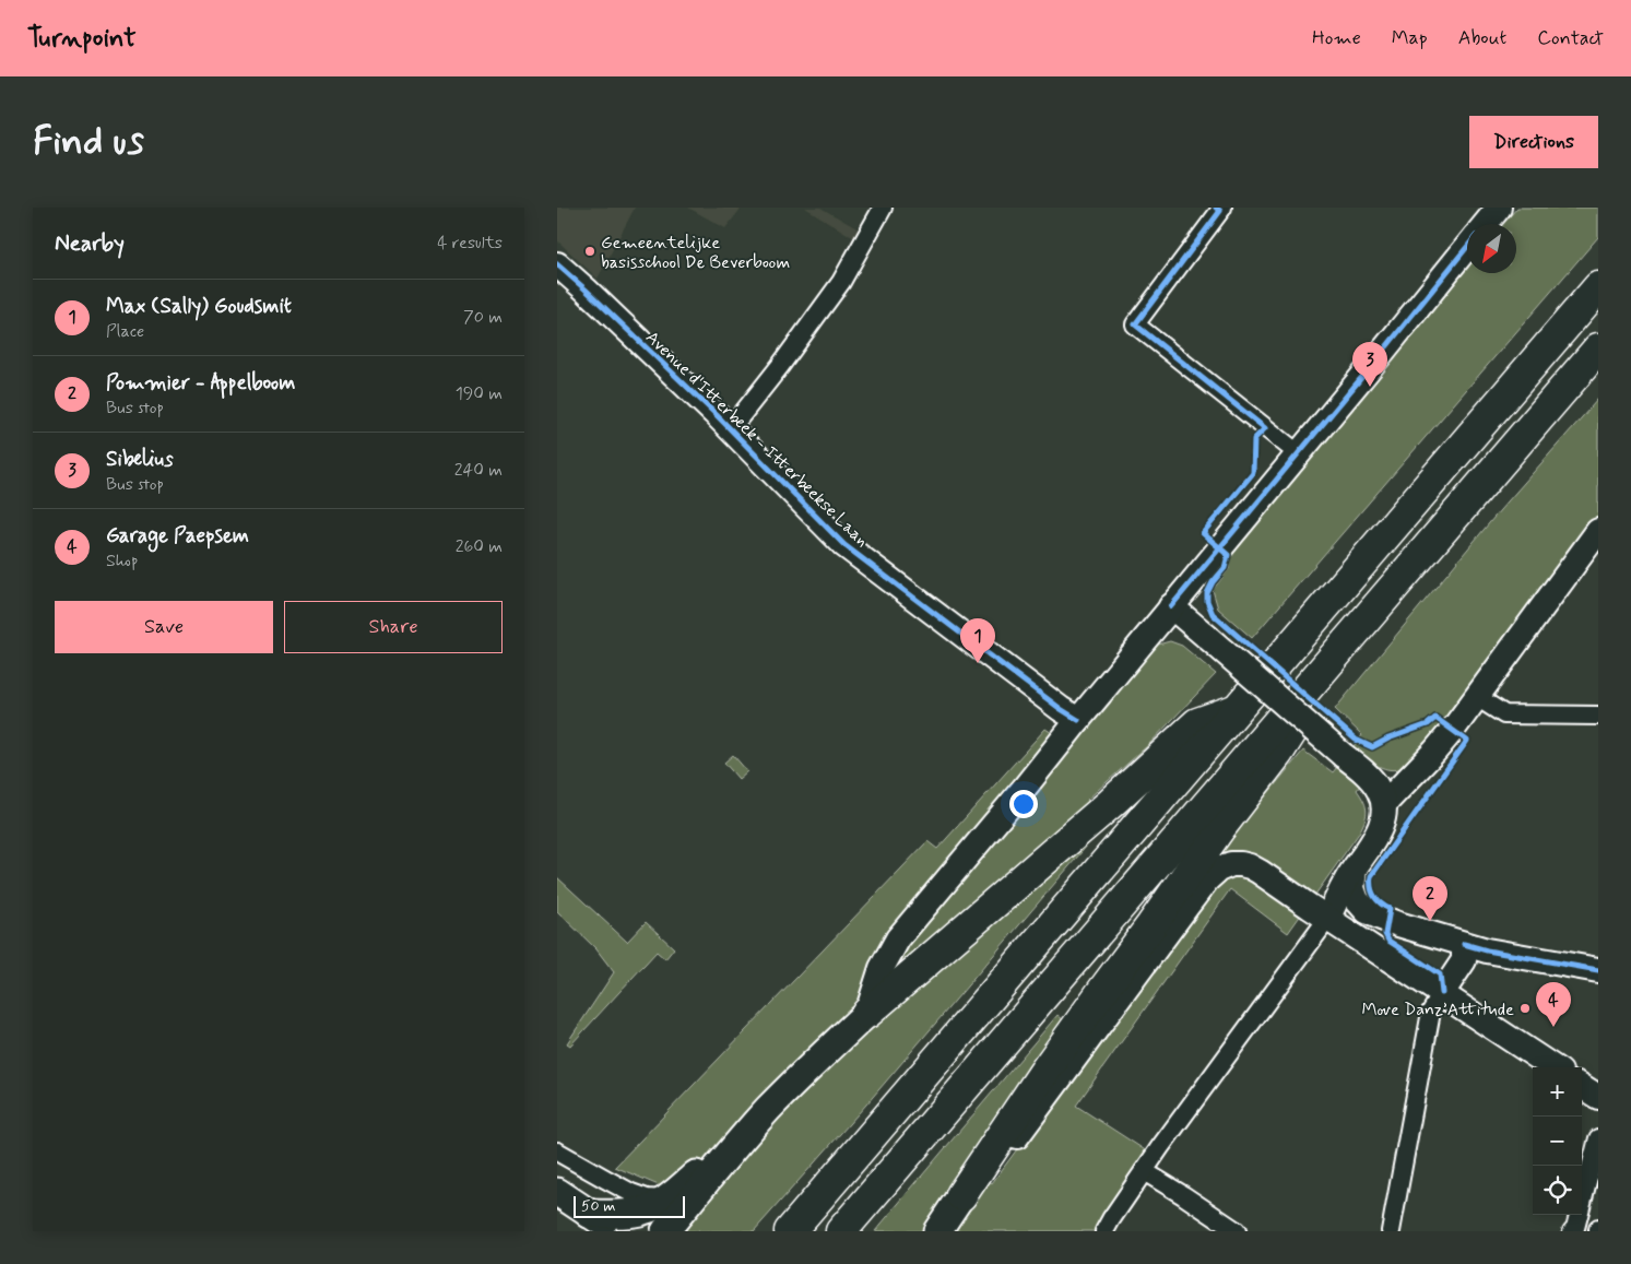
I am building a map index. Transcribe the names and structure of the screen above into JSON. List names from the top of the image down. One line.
{"streets":{"street":["Avenue d'Itterbeek - Itterbeekse Laan"]},"places":["Gemeentelijke basisschool De Beverboom","Move Danz’Attitude"],"scale_bar":"50 m","north":"bottom left","page":{"header":"Turnpoint","nav":["Home","Map","About","Contact"],"buttons":["Directions",["Save","Share"]],"title":"Find us","heading":["Nearby","4 results"],"list":[{"mark":"1","name":"Max (Sally) Goudsmit","note":"Place","value":"70 m"},{"mark":"2","name":"Pommier - Appelboom","note":"Bus stop","value":"190 m"},{"mark":"3","name":"Sibelius","note":"Bus stop","value":"240 m"},{"mark":"4","name":"Garage Paepsem","note":"Shop","value":"260 m"}],"pins":["3","1","2","4"],"map_buttons":["+","−"],"scale":"50 m"}}
